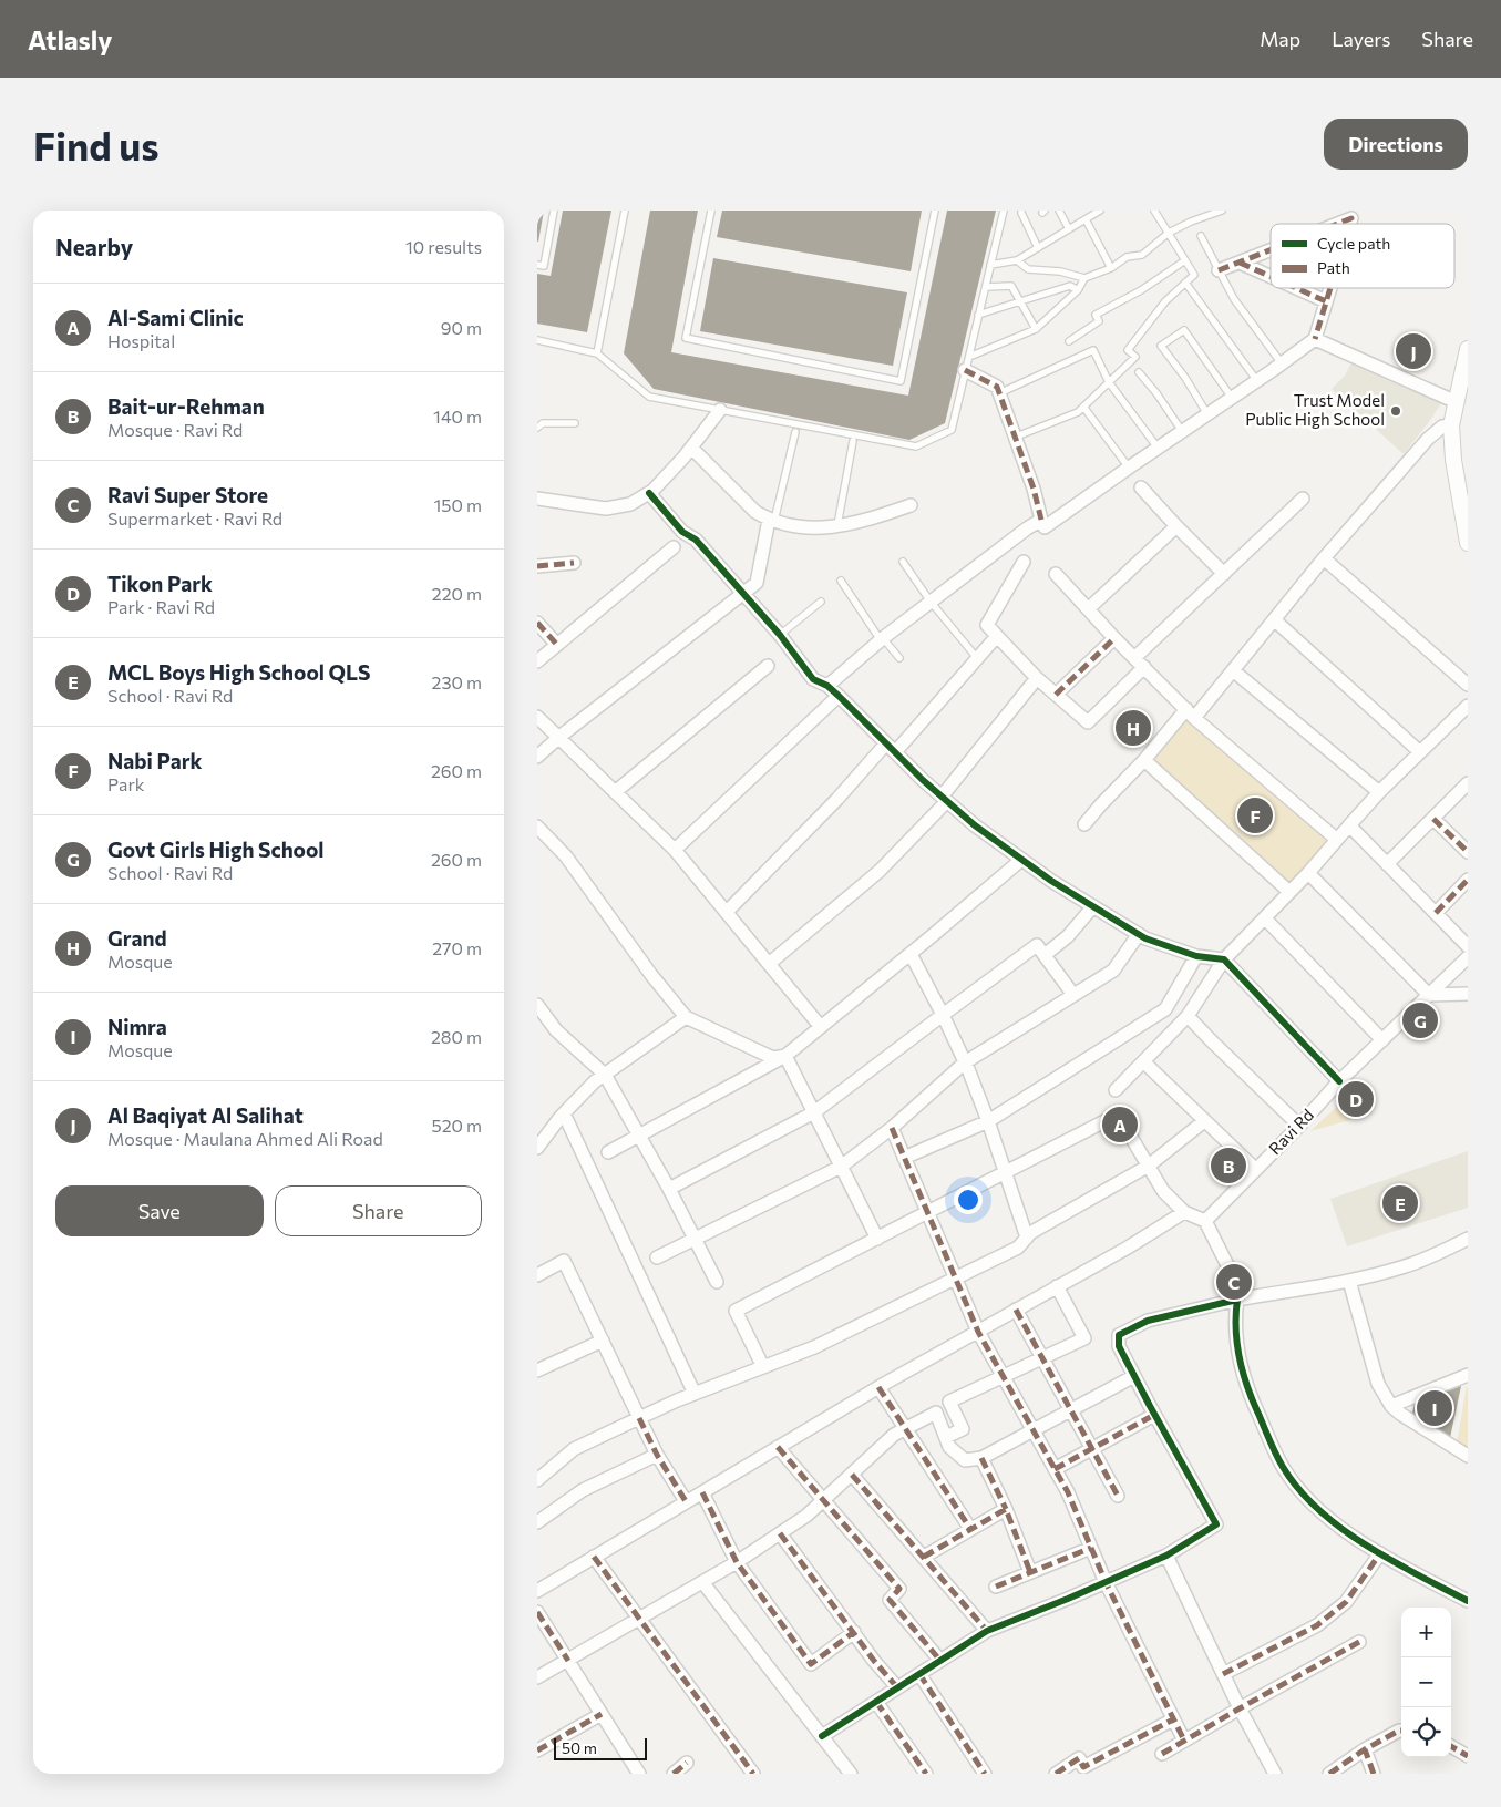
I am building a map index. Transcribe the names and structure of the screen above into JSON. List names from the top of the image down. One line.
{"streets":{"street":["Ravi Rd"]},"places":["Trust Model Public High School"],"legend":["Cycle path","Path"],"scale_bar":"50 m","page":{"header":"Atlasly","nav":["Map","Layers","Share"],"buttons":["Directions",["Save","Share"]],"title":"Find us","heading":["Nearby","10 results"],"list":[{"mark":"A","name":"Al-Sami Clinic","note":"Hospital","value":"90 m"},{"mark":"B","name":"Bait-ur-Rehman","note":"Mosque · Ravi Rd","value":"140 m"},{"mark":"C","name":"Ravi Super Store","note":"Supermarket · Ravi Rd","value":"150 m"},{"mark":"D","name":"Tikon Park","note":"Park · Ravi Rd","value":"220 m"},{"mark":"E","name":"MCL Boys High School QLS","note":"School · Ravi Rd","value":"230 m"},{"mark":"F","name":"Nabi Park","note":"Park","value":"260 m"},{"mark":"G","name":"Govt Girls High School","note":"School · Ravi Rd","value":"260 m"},{"mark":"H","name":"Grand","note":"Mosque","value":"270 m"},{"mark":"I","name":"Nimra","note":"Mosque","value":"280 m"},{"mark":"J","name":"Al Baqiyat Al Salihat","note":"Mosque · Maulana Ahmed Ali Road","value":"520 m"}],"pins":["J","H","F","G","D","A","B","E","C","I"],"map_buttons":["+","−"],"scale":"50 m"}}
